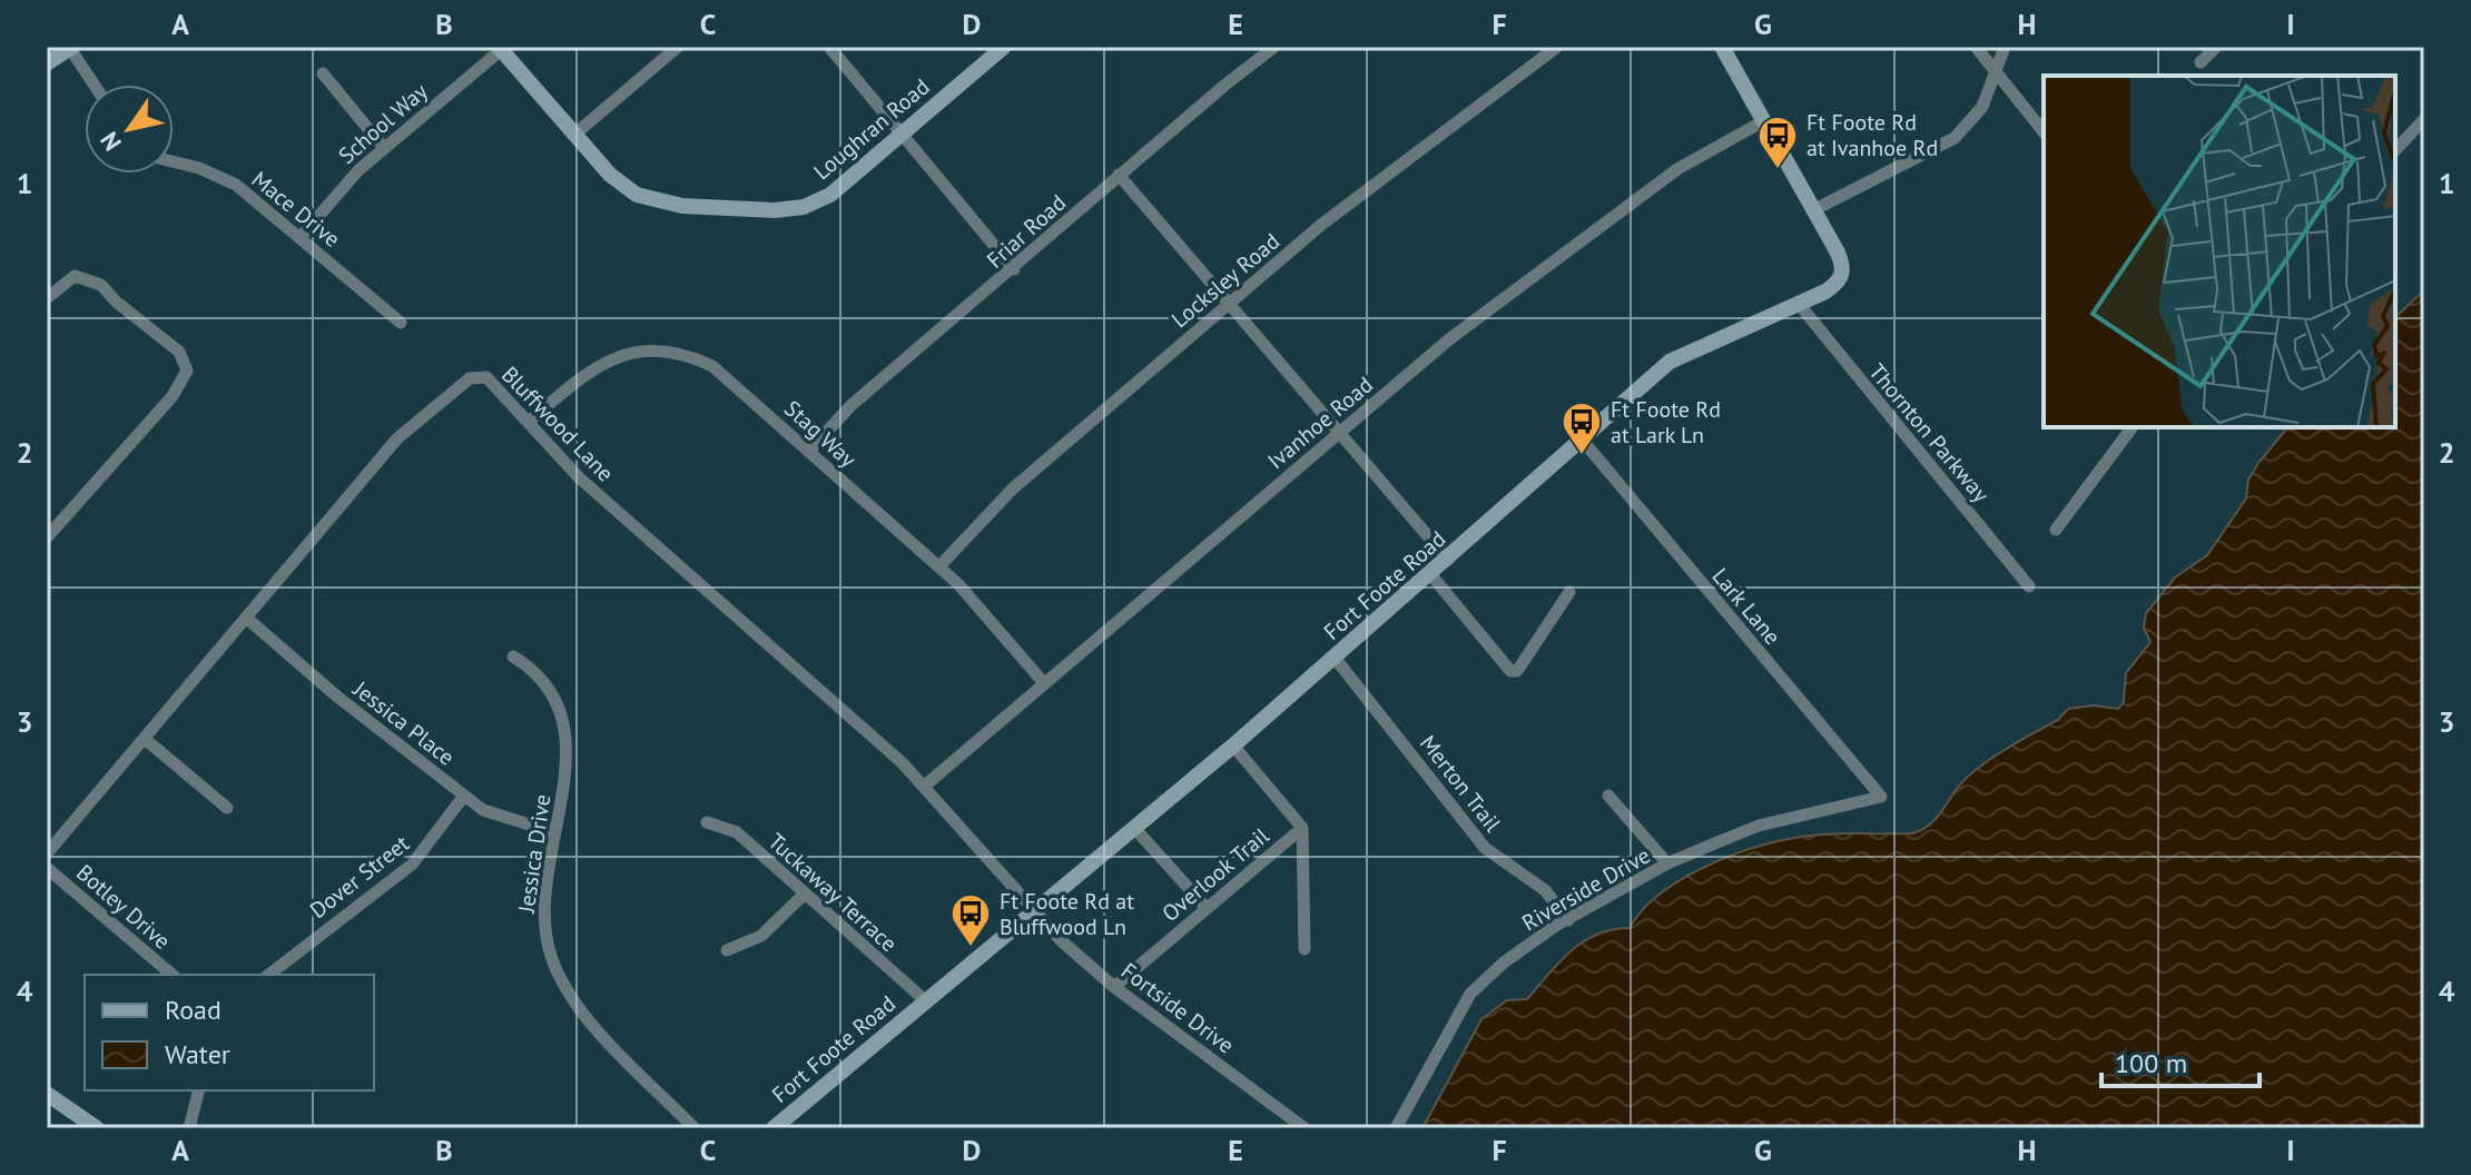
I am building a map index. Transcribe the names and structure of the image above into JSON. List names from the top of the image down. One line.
{"streets":{"street":["School Way","Loughran Road","Mace Drive","Friar Road","Locksley Road","Ivanhoe Road","Bluffwood Lane","Thornton Parkway","Stag Way","Fort Foote Road","Lark Lane","Jessica Place","Merton Trail","Jessica Drive","Overlook Trail","Dover Street","Riverside Drive","Tuckaway Terrace","Botley Drive","Fortside Drive"]},"crossings":[["School Way","Loughran Road"],["School Way","Mace Drive"],["Friar Road","Stag Way"],["Locksley Road","Stag Way"],["Ivanhoe Road","Bluffwood Lane"],["Ivanhoe Road","Stag Way"],["Ivanhoe Road","Fort Foote Road"],["Bluffwood Lane","Stag Way"],["Bluffwood Lane","Fort Foote Road"],["Bluffwood Lane","Jessica Place"],["Bluffwood Lane","Fortside Drive"],["Thornton Parkway","Fort Foote Road"],["Fort Foote Road","Lark Lane"],["Fort Foote Road","Merton Trail"],["Fort Foote Road","Tuckaway Terrace"],["Fort Foote Road","Fortside Drive"],["Lark Lane","Riverside Drive"],["Jessica Place","Jessica Drive"],["Jessica Place","Dover Street"],["Merton Trail","Riverside Drive"],["Overlook Trail","Fortside Drive"]],"places":{"bus stop":["Ft Foote Rd at Ivanhoe Rd","Ft Foote Rd at Lark Ln","Ft Foote Rd at Bluffwood Ln"]},"legend":["Road","Water"],"scale_bar":"100 m","north":"bottom left","grid":{"columns":["A","B","C","D","E","F","G","H","I"],"rows":["1","2","3","4"]}}
